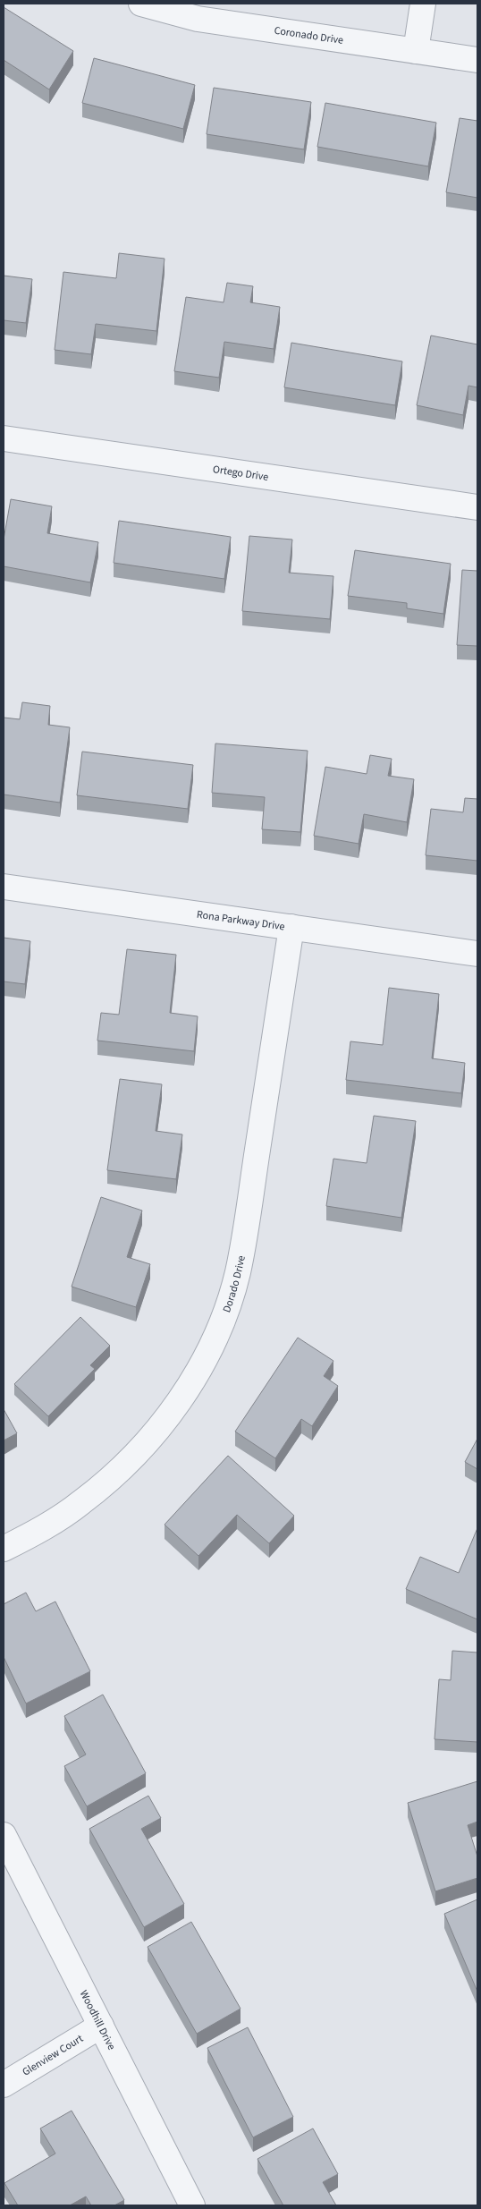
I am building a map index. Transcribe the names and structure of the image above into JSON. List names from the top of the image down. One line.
{"streets":{"street":["Coronado Drive","Ortego Drive","Rona Parkway Drive","Dorado Drive","Woodhill Drive","Glenview Court"]},"crossings":[["Rona Parkway Drive","Dorado Drive"],["Woodhill Drive","Glenview Court"]]}
